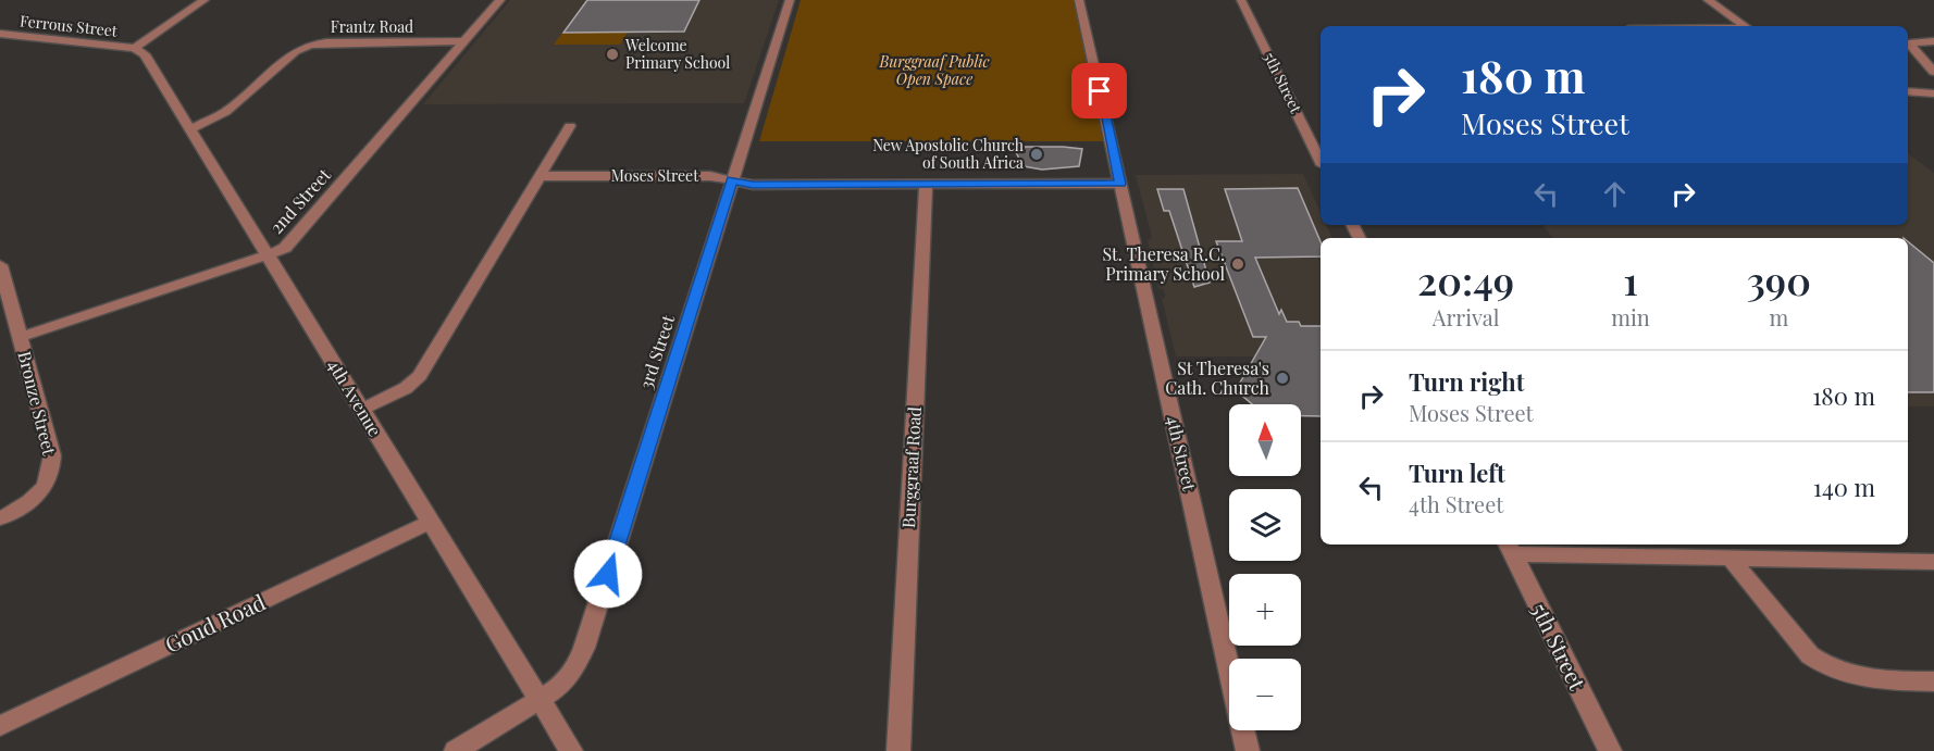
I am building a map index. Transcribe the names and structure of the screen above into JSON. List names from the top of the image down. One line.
{"streets":{"street":["Ferrous Street","Frantz Road","5th Street","Moses Street","2nd Street","3rd Street","4th Avenue","Bronze Street","4th Street","Burggraaf Road","Goud Road"]},"crossings":[["Ferrous Street","4th Avenue"],["Frantz Road","2nd Street"],["Frantz Road","4th Avenue"],["Moses Street","3rd Street"],["Moses Street","4th Street"],["Moses Street","Burggraaf Road"],["2nd Street","4th Avenue"],["2nd Street","Bronze Street"],["3rd Street","4th Avenue"],["4th Avenue","Goud Road"]],"parks":["Burggraaf Public Open Space"],"places":["Welcome Primary School","New Apostolic Church of South Africa","St. Theresa R.C. Primary School","St Theresa's Cath. Church"],"north":"top","page":{"turn":["180 m","Moses Street"],"eta":["20:49","Arrival","1","min","390","m"],"list":[{"name":"Turn right","note":"Moses Street","value":"180 m"},{"name":"Turn left","note":"4th Street","value":"140 m"}],"map_buttons":["+","−"]}}
